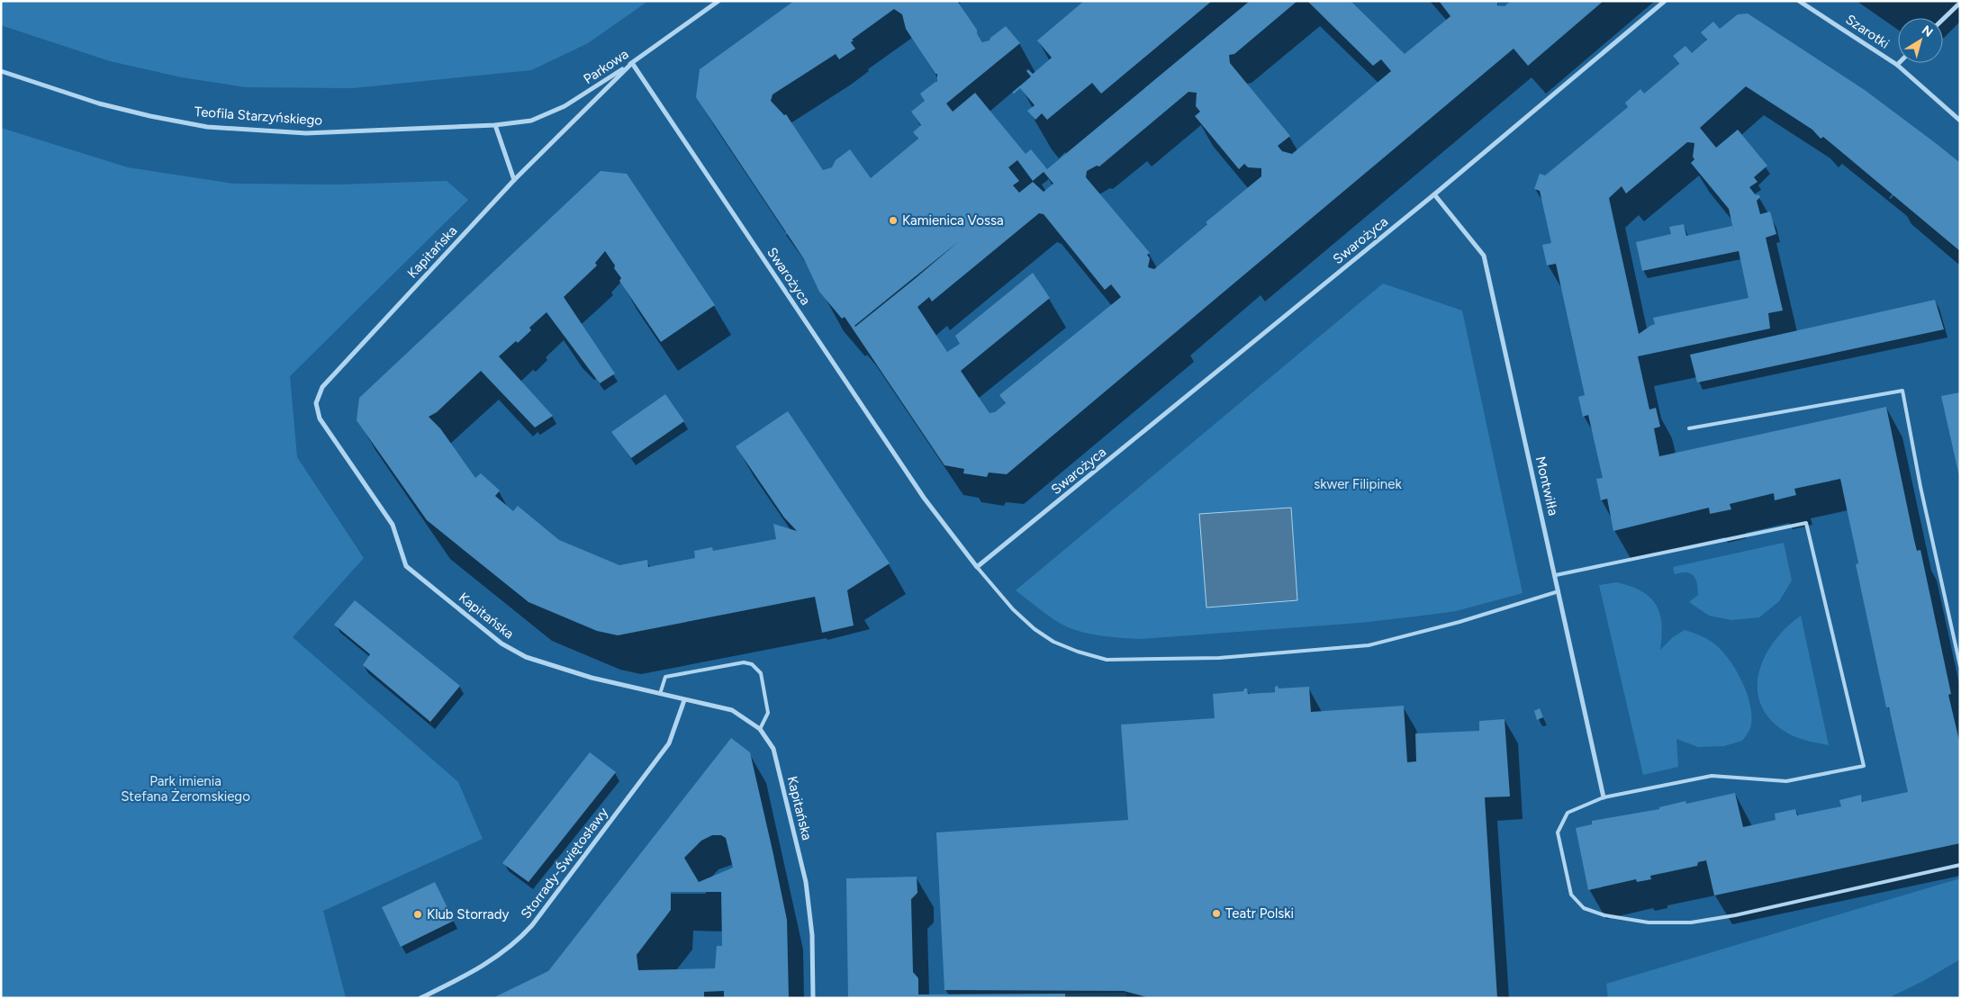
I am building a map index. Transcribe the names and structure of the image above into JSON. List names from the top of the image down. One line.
{"streets":{"street":["Szarotki","Parkowa","Teofila Starzyńskiego","Swarożyca","Kapitańska","Montwiłła","Storrady-Świętosławy"]},"crossings":[["Parkowa","Teofila Starzyńskiego"],["Parkowa","Swarożyca"],["Parkowa","Kapitańska"],["Swarożyca","Kapitańska"],["Swarożyca","Montwiłła"],["Kapitańska","Storrady-Świętosławy"]],"parks":["skwer Filipinek","Park imienia Stefana Żeromskiego"],"places":["Kamienica Vossa","Teatr Polski","Klub Storrady"],"north":"top right"}
